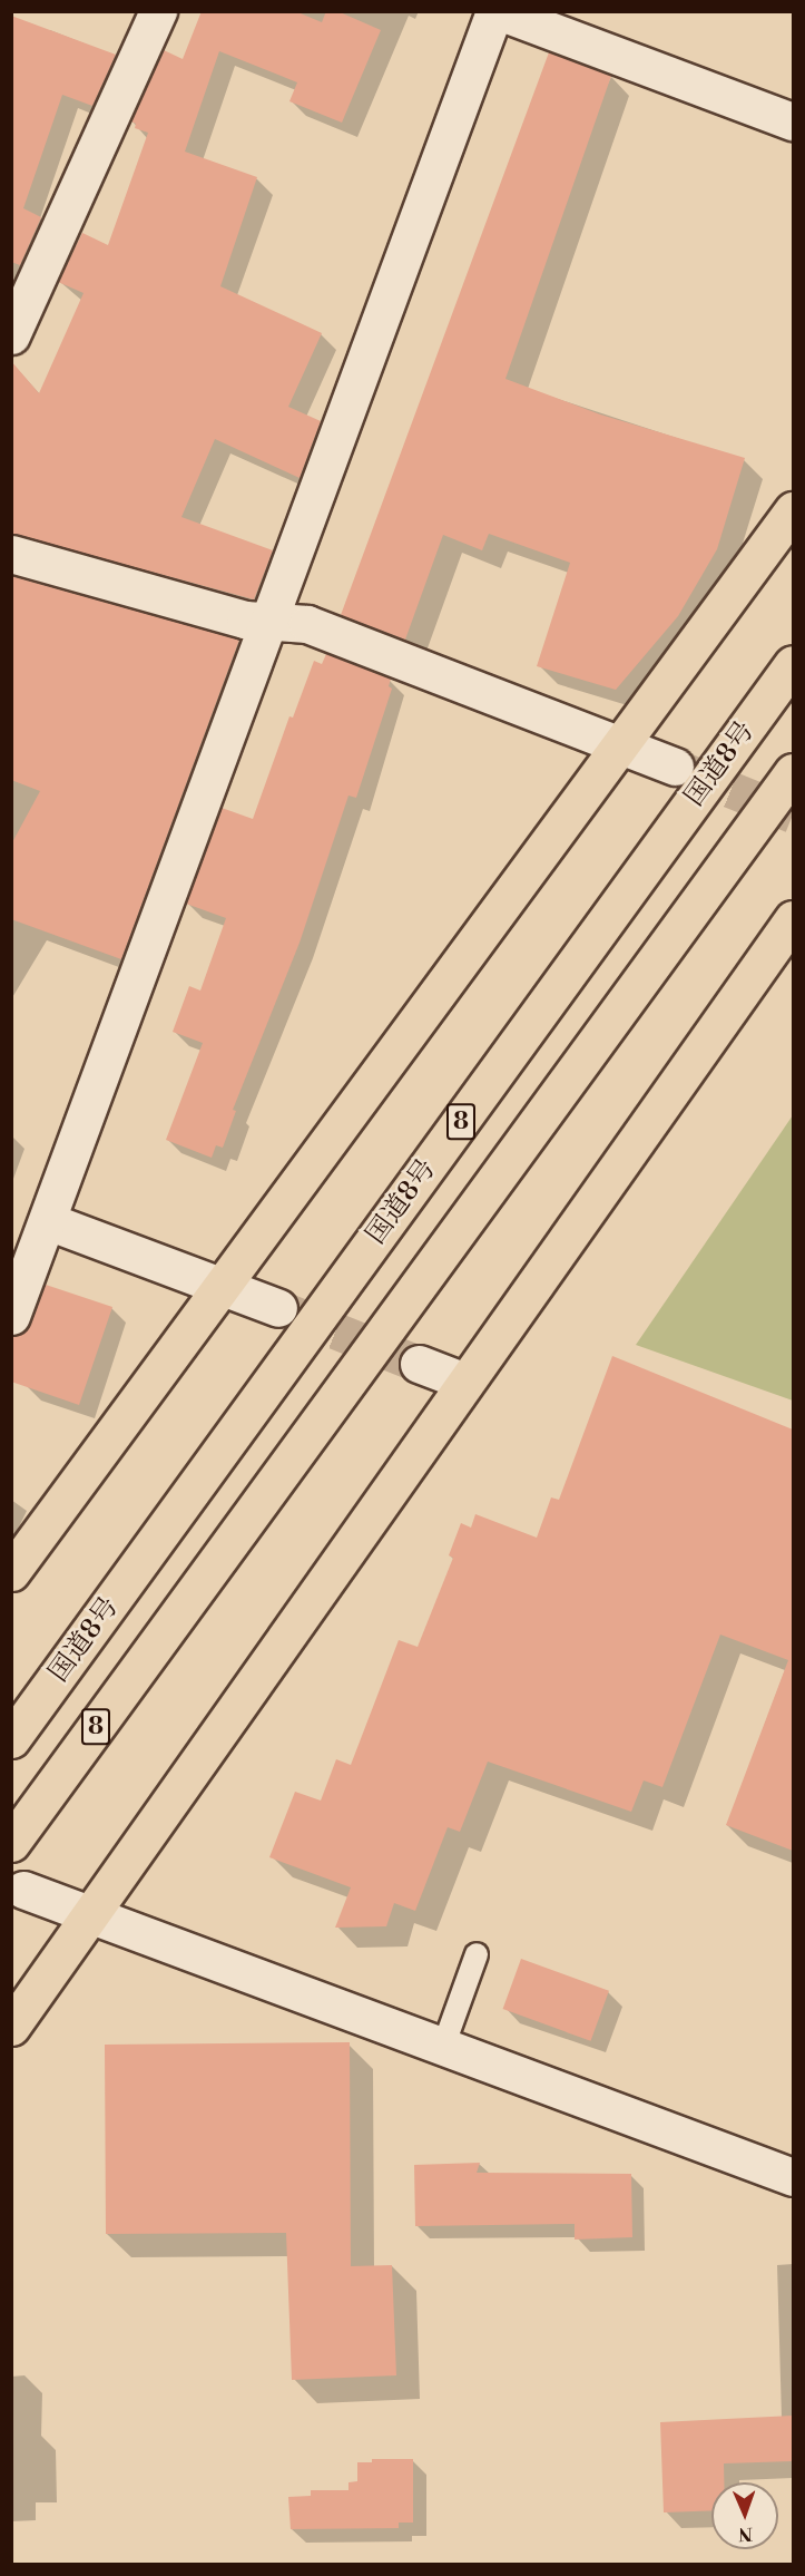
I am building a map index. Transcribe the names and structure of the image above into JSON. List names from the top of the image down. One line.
{"streets":{"highway":["国道8号","8"]},"north":"bottom"}
